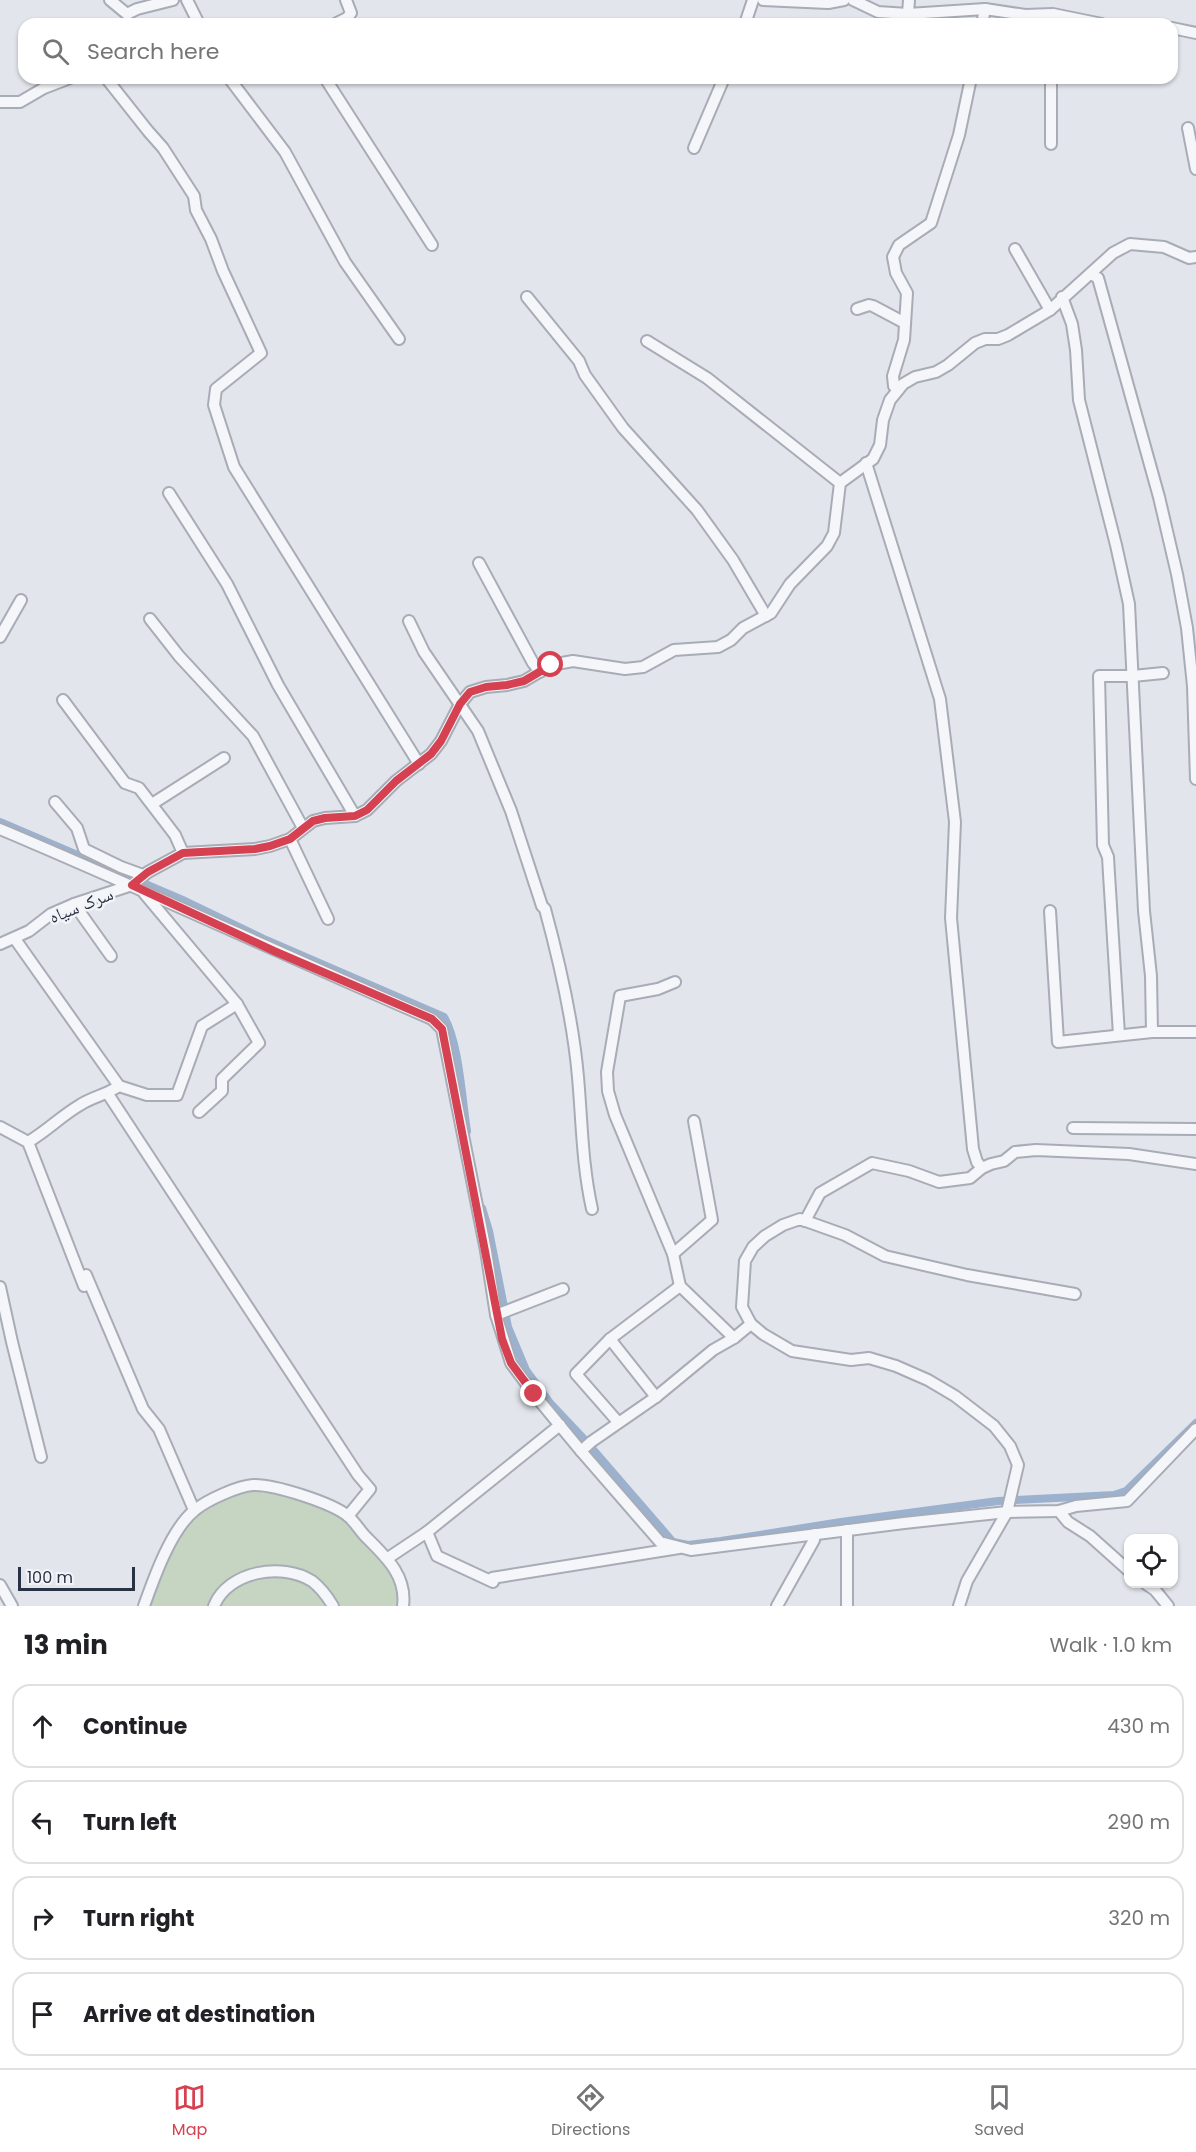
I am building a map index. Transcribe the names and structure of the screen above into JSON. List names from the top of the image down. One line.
{"streets":{"street":["سرک سیاه"]},"scale_bar":"100 m","page":{"search":"Search here","scale":"100 m","heading":["13 min","Walk · 1.0 km"],"list":[["Continue","430 m"],["Turn left","290 m"],["Turn right","320 m"],"Arrive at destination"],"nav":["Map","Directions","Saved"]}}
